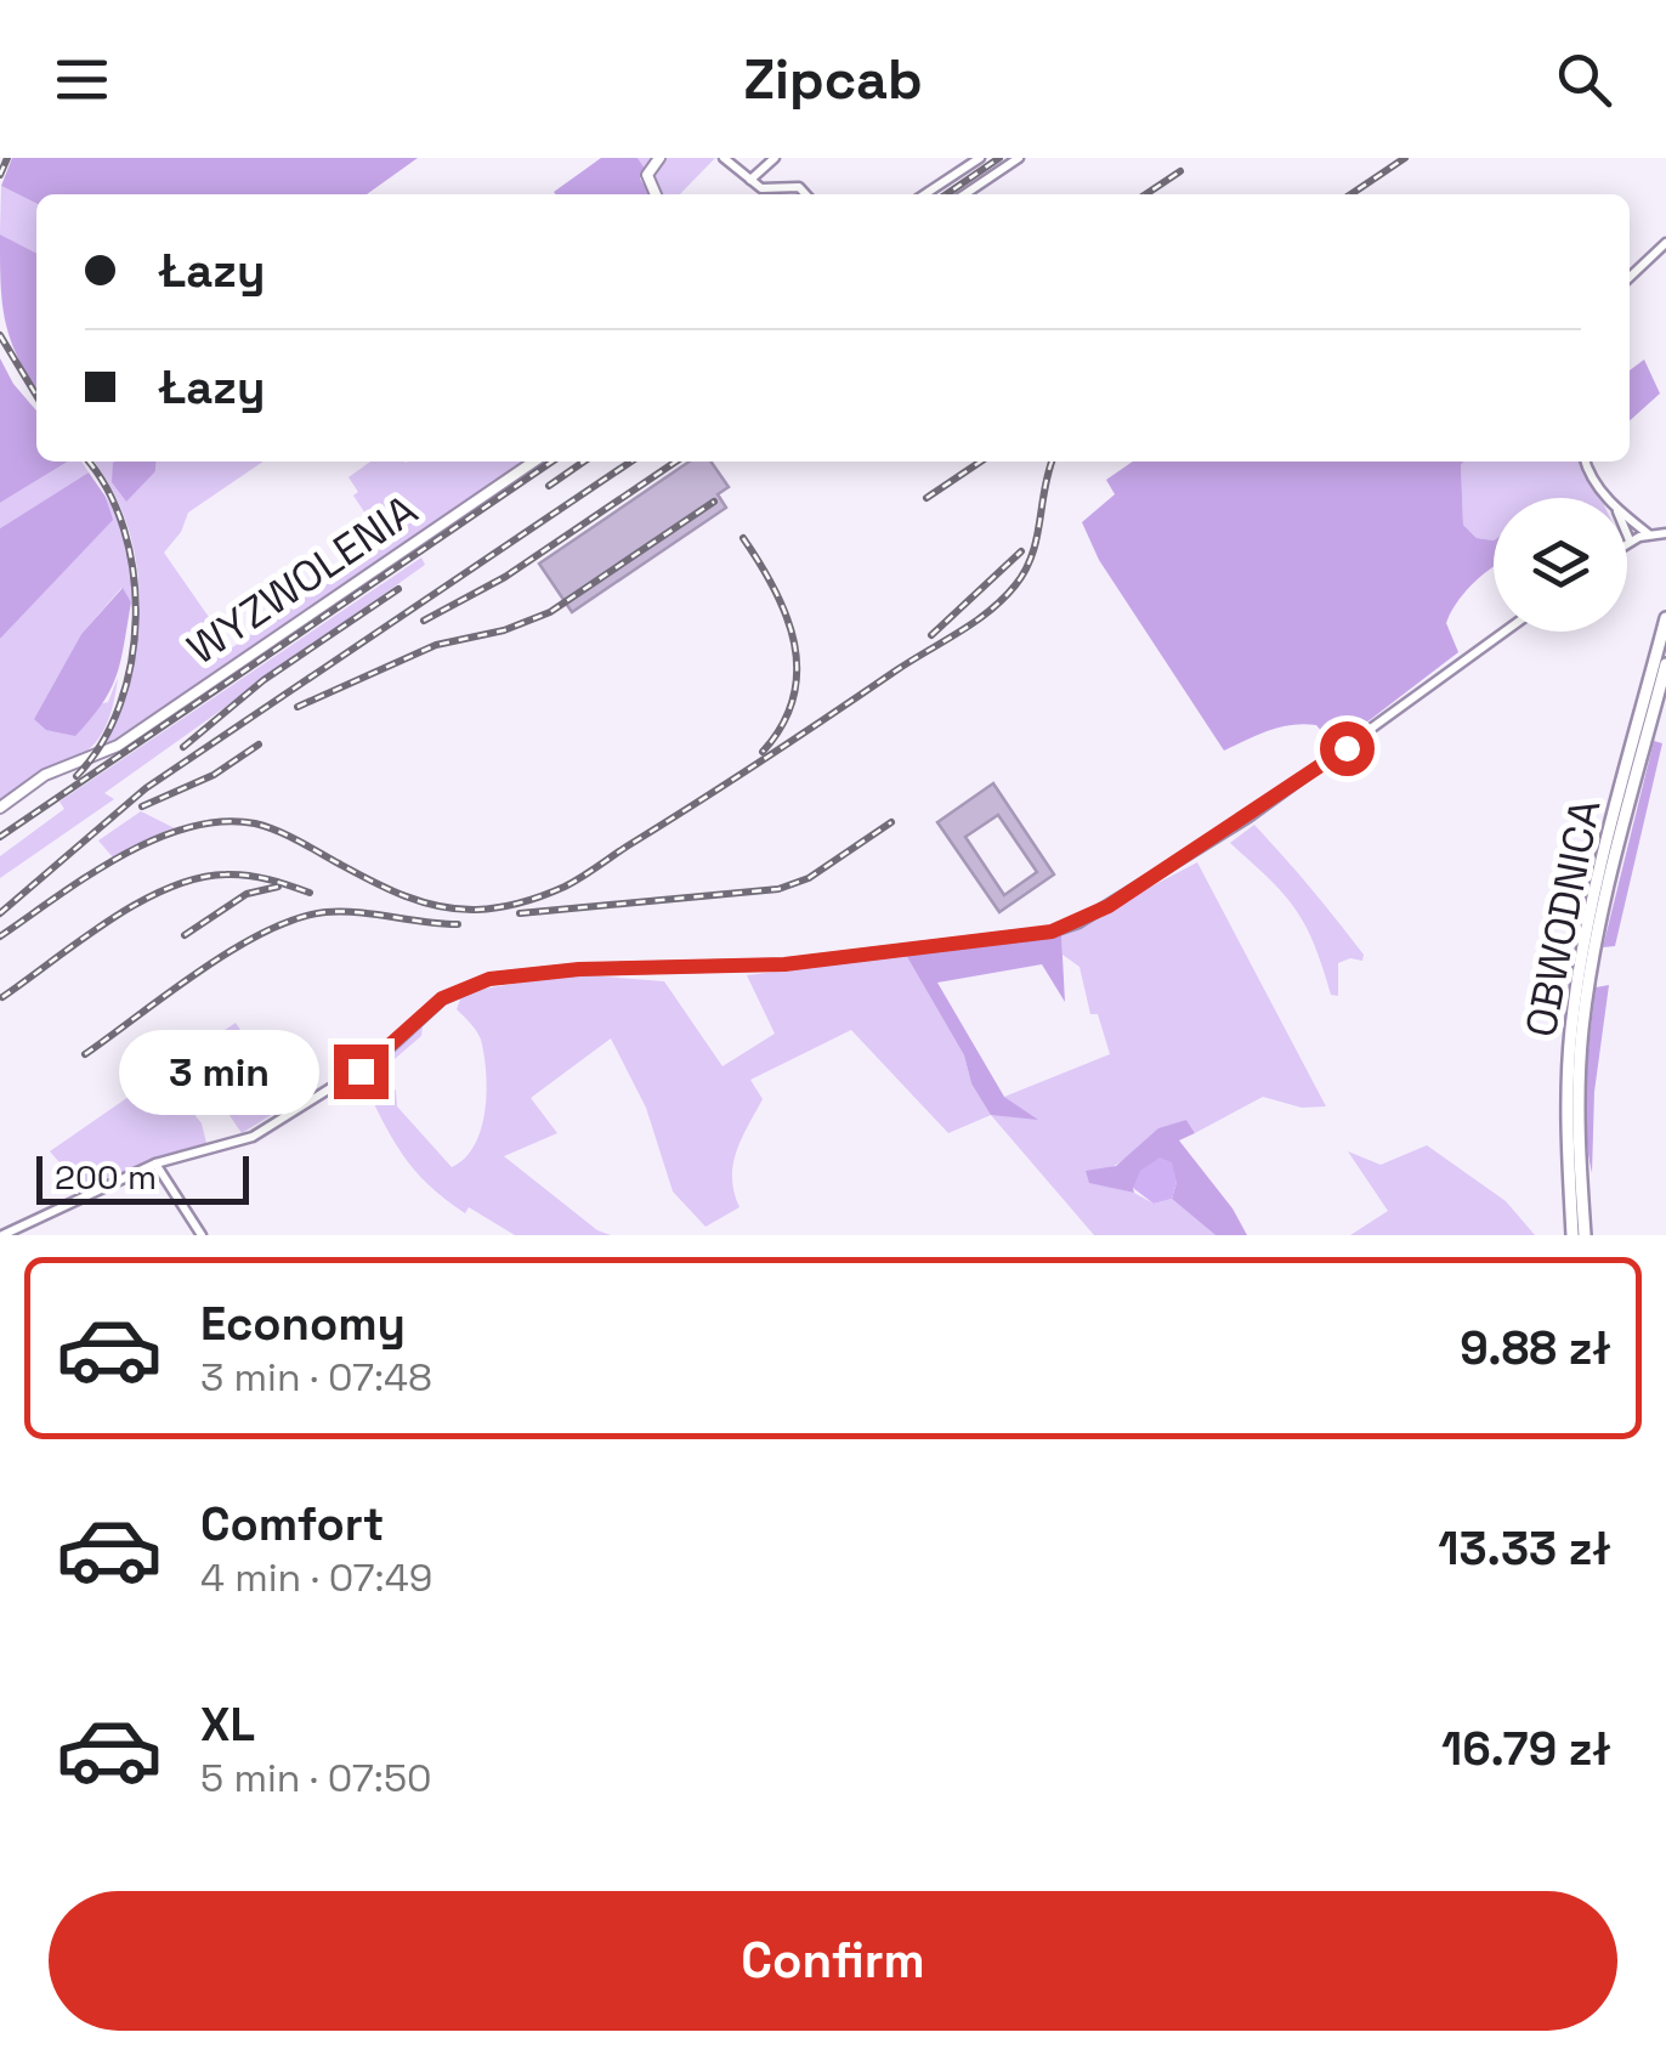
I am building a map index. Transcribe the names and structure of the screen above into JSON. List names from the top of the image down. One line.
{"streets":{"main road":["OBWODNICA"],"street":["WYZWOLENIA"]},"scale_bar":"200 m","page":{"header":"Zipcab","banner":["Łazy","Łazy"],"bubble":"3 min","scale":"200 m","list":[{"name":"Economy","note":"3 min · 07:48","value":"9.88 zł"},{"name":"Comfort","note":"4 min · 07:49","value":"13.33 zł"},{"name":"XL","note":"5 min · 07:50","value":"16.79 zł"}],"buttons":"Confirm"}}
